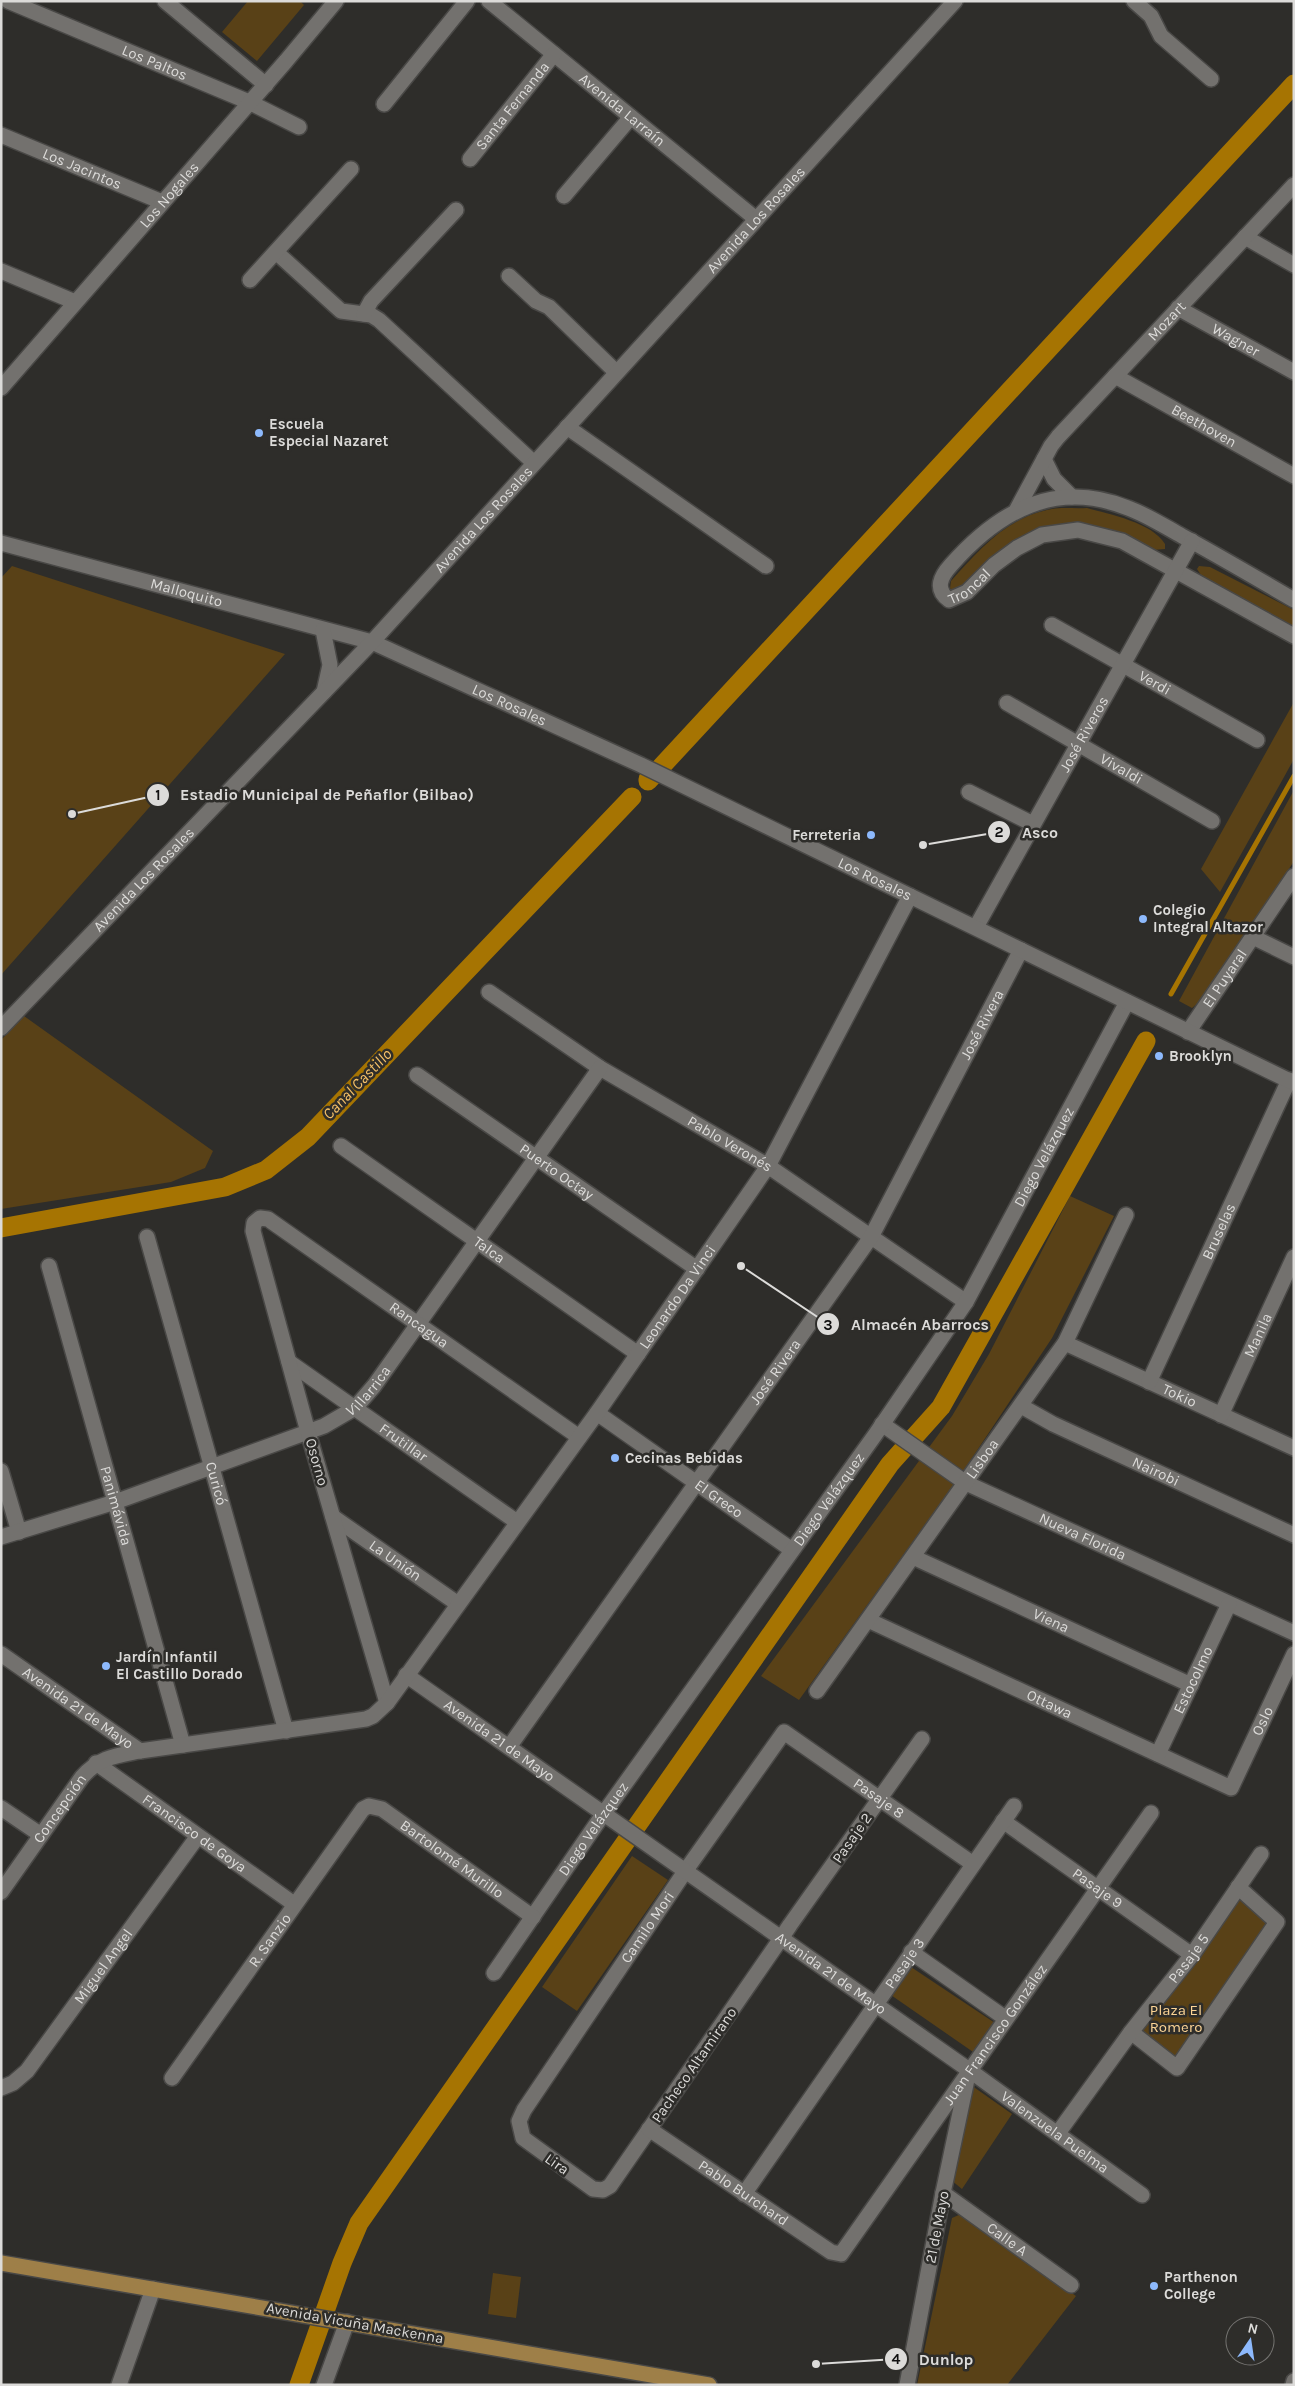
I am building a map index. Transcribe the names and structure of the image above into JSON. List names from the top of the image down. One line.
{"streets":{"main road":["Avenida Vicuña Mackenna"],"street":["Los Paltos","Santa Fernanda","Avenida Larraín","Los Jacintos","Los Nogales","Avenida Los Rosales","Mozart","Wagner","Beethoven","Troncal","Malloquito","Verdi","Los Rosales","José Riveros","Vivaldi","El Puyaral","José Rivera","Pablo Veronés","Diego Velázquez","Puerto Octay","Bruselas","Talca","Leonardo Da Vinci","Rancagua","Manila","Villarrica","Tokio","Frutillar","Lisboa","Osorno","Nairobi","Curicó","El Greco","Panimávida","Nueva Florida","La Unión","Viena","Estocolmo","Ottawa","Avenida 21 de Mayo","Oslo","Pasaje 8","Concepción","Francisco de Goya","Pasaje 2","Bartolomé Murillo","Pasaje 9","Camilo Mori","R. Sanzio","Pasaje 5","Pasaje 3","Miguel Angel","Juan Francisco González","Pacheco Altamirano","Valenzuela Puelma","Lira","Pablo Burchard","21 de Mayo","Calle A"]},"crossings":[["Los Paltos","Los Nogales"],["Santa Fernanda","Avenida Larraín"],["Avenida Larraín","Avenida Los Rosales"],["Los Jacintos","Los Nogales"],["Avenida Los Rosales","Malloquito"],["Avenida Los Rosales","Los Rosales"],["Mozart","Wagner"],["Mozart","Beethoven"],["Mozart","Troncal"],["Troncal","José Riveros"],["Malloquito","Los Rosales"],["Verdi","José Riveros"],["Los Rosales","José Riveros"],["Los Rosales","El Puyaral"],["Los Rosales","José Rivera"],["Los Rosales","Diego Velázquez"],["Los Rosales","Bruselas"],["Los Rosales","Leonardo Da Vinci"],["José Riveros","Vivaldi"],["José Rivera","Pablo Veronés"],["José Rivera","El Greco"],["José Rivera","Avenida 21 de Mayo"],["Pablo Veronés","Diego Velázquez"],["Pablo Veronés","Leonardo Da Vinci"],["Pablo Veronés","Villarrica"],["Diego Velázquez","El Greco"],["Diego Velázquez","Nueva Florida"],["Diego Velázquez","Avenida 21 de Mayo"],["Diego Velázquez","Bartolomé Murillo"],["Puerto Octay","Leonardo Da Vinci"],["Puerto Octay","Villarrica"],["Bruselas","Tokio"],["Talca","Leonardo Da Vinci"],["Talca","Villarrica"],["Leonardo Da Vinci","Rancagua"],["Leonardo Da Vinci","Frutillar"],["Leonardo Da Vinci","El Greco"],["Leonardo Da Vinci","La Unión"],["Leonardo Da Vinci","Avenida 21 de Mayo"],["Rancagua","Villarrica"],["Rancagua","Osorno"],["Manila","Tokio"],["Villarrica","Frutillar"],["Villarrica","Osorno"],["Villarrica","Curicó"],["Villarrica","Panimávida"],["Tokio","Lisboa"],["Frutillar","Osorno"],["Lisboa","Nairobi"],["Lisboa","Nueva Florida"],["Lisboa","Viena"],["Lisboa","Ottawa"],["Osorno","La Unión"],["Osorno","Avenida 21 de Mayo"],["Curicó","Avenida 21 de Mayo"],["Panimávida","Avenida 21 de Mayo"],["Nueva Florida","Estocolmo"],["Viena","Estocolmo"],["Estocolmo","Ottawa"],["Ottawa","Oslo"],["Avenida 21 de Mayo","Concepción"],["Avenida 21 de Mayo","Pasaje 2"],["Avenida 21 de Mayo","Camilo Mori"],["Avenida 21 de Mayo","Pasaje 3"],["Avenida 21 de Mayo","Juan Francisco González"],["Avenida 21 de Mayo","Pacheco Altamirano"],["Avenida 21 de Mayo","Valenzuela Puelma"],["Avenida 21 de Mayo","21 de Mayo"],["Pasaje 8","Pasaje 2"],["Pasaje 8","Camilo Mori"],["Pasaje 8","Pasaje 3"],["Concepción","Francisco de Goya"],["Francisco de Goya","R. Sanzio"],["Francisco de Goya","Miguel Angel"],["Pasaje 2","Pacheco Altamirano"],["Bartolomé Murillo","R. Sanzio"],["Pasaje 9","Pasaje 5"],["Pasaje 9","Pasaje 3"],["Pasaje 9","Juan Francisco González"],["Camilo Mori","Lira"],["Pasaje 5","Valenzuela Puelma"],["Pasaje 3","Pablo Burchard"],["Juan Francisco González","Valenzuela Puelma"],["Juan Francisco González","Pablo Burchard"],["Juan Francisco González","21 de Mayo"],["Pacheco Altamirano","Lira"],["Pacheco Altamirano","Pablo Burchard"],["Valenzuela Puelma","21 de Mayo"],["21 de Mayo","Calle A"]],"water":["Canal Castillo"],"parks":["Plaza El Romero"],"places":["Escuela Especial Nazaret","Estadio Municipal de Peñaflor (Bilbao)","Ferreteria","Asco","Colegio Integral Altazor","Brooklyn","Almacén Abarrocs","Cecinas Bebidas","Jardín Infantil El Castillo Dorado","Parthenon College","Dunlop"],"north":"top"}
